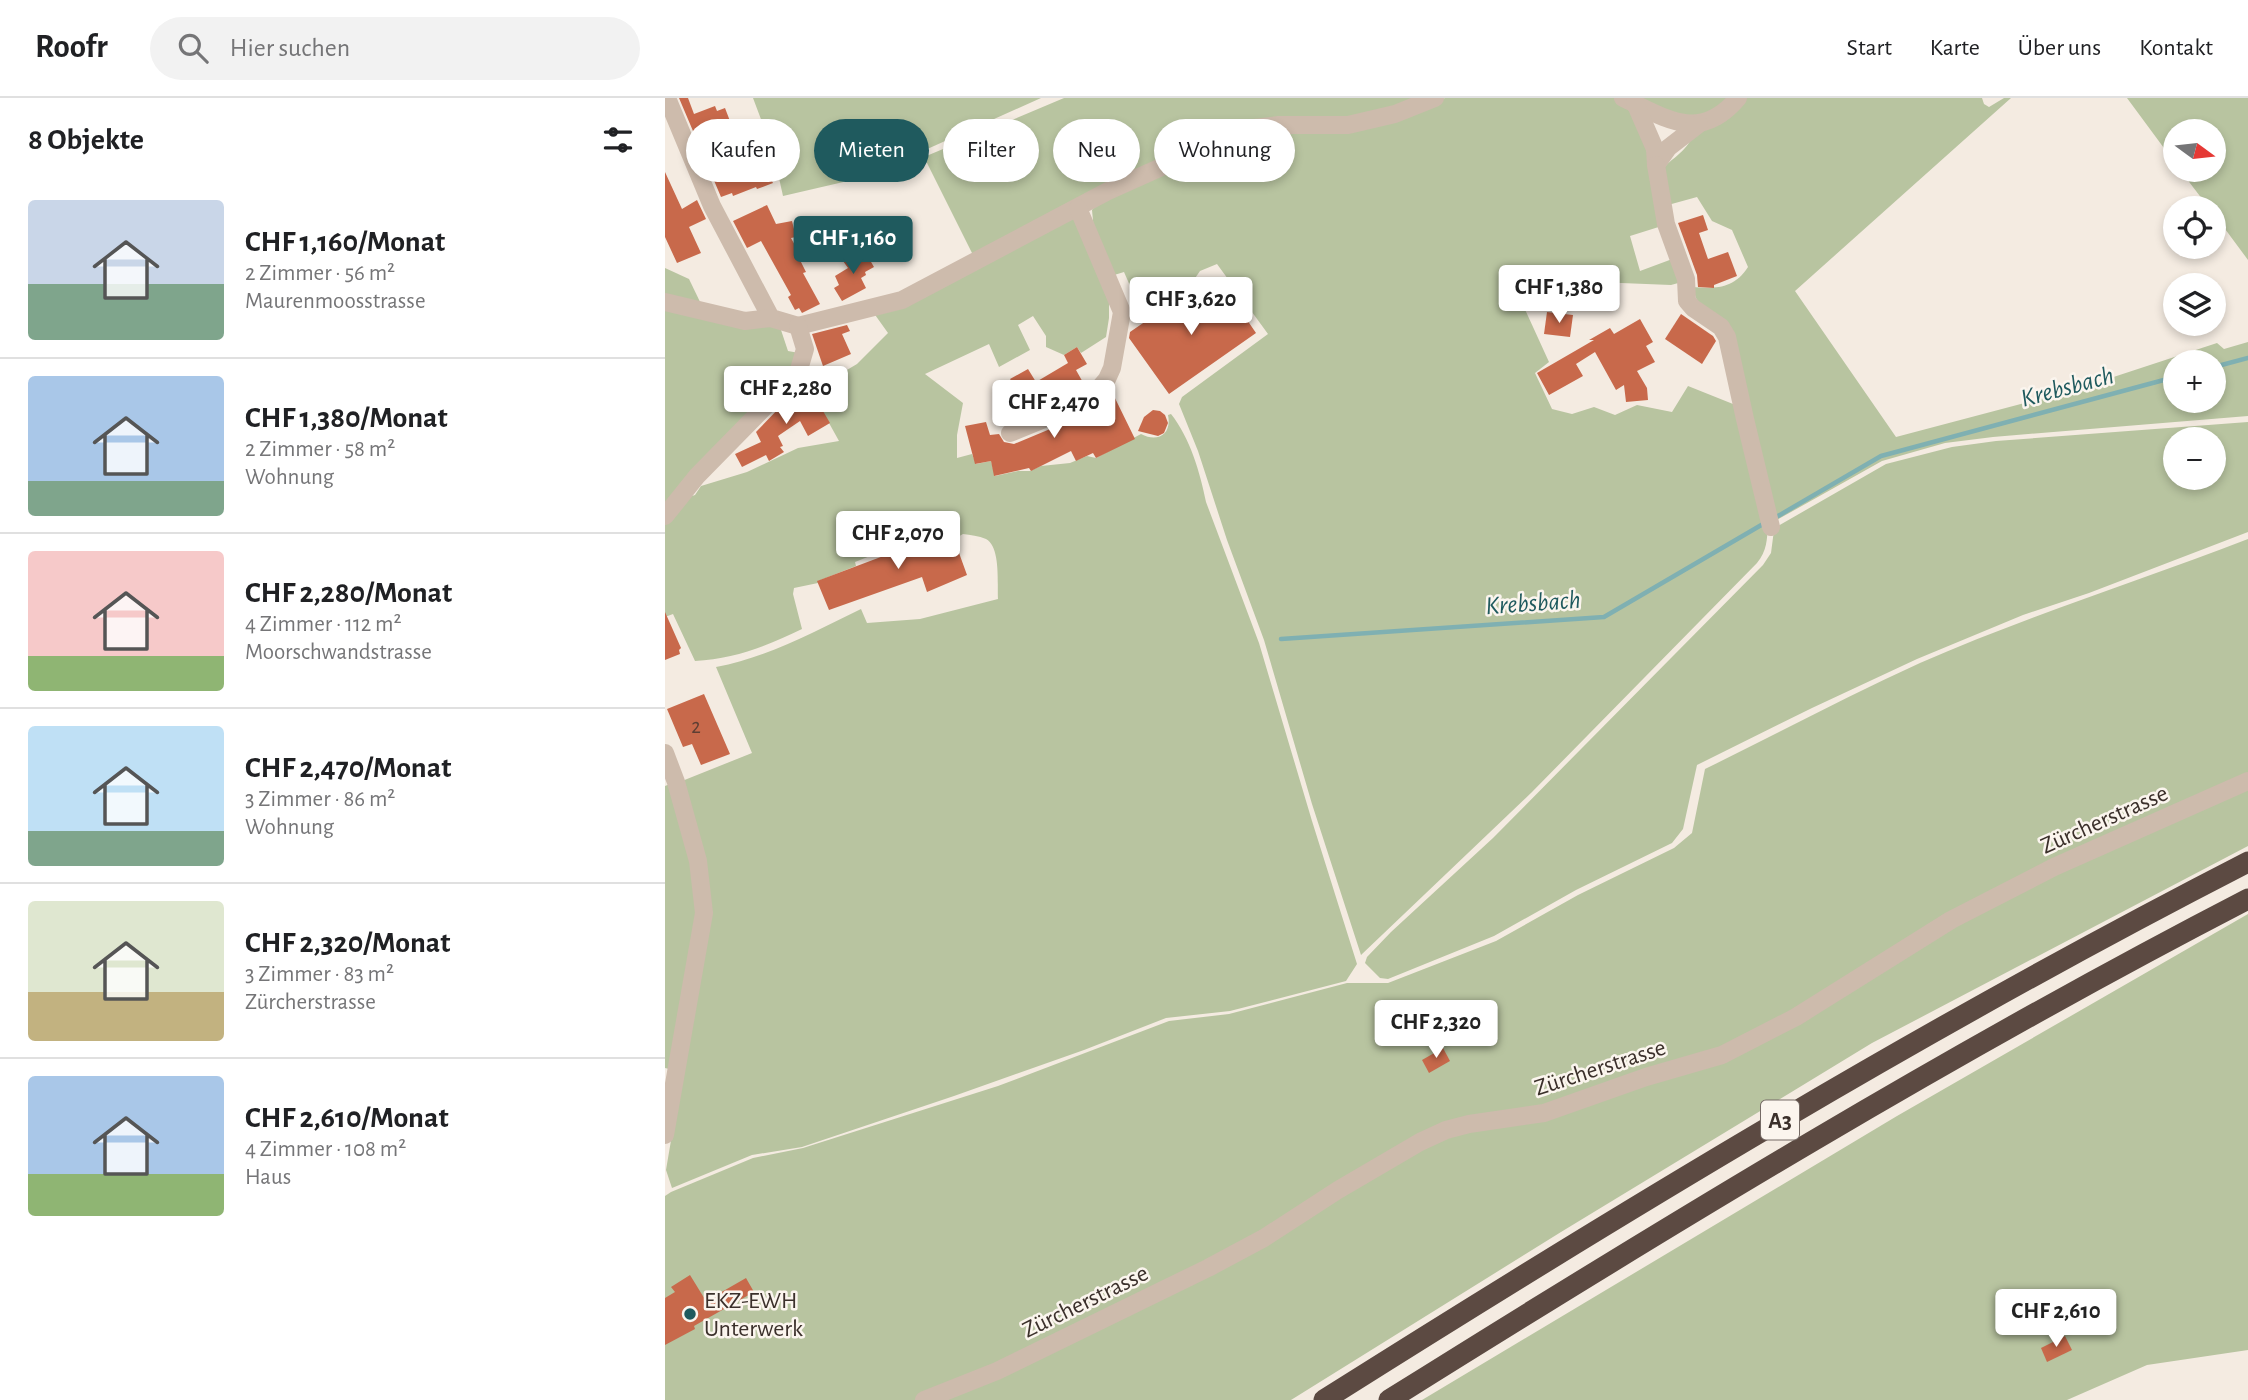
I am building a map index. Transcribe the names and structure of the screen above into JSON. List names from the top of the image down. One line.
{"streets":{"highway":["A3"],"street":["Zürcherstrasse"]},"water":["Krebsbach"],"places":["EKZ-EWH Unterwerk"],"house_numbers":["2"],"north":"right","page":{"header":"Roofr","search":"Hier suchen","nav":["Start","Karte","Über uns","Kontakt"],"heading":"8 Objekte","map_buttons":["+","−"],"chip":["Kaufen","Mieten","Filter","Neu","Wohnung"],"list":[{"name":"CHF 1,160/Monat","note":"2 Zimmer · 56 m² · Maurenmoosstrasse"},{"name":"CHF 1,380/Monat","note":"2 Zimmer · 58 m² · Wohnung"},{"name":"CHF 2,280/Monat","note":"4 Zimmer · 112 m² · Moorschwandstrasse"},{"name":"CHF 2,470/Monat","note":"3 Zimmer · 86 m² · Wohnung"},{"name":"CHF 2,320/Monat","note":"3 Zimmer · 83 m² · Zürcherstrasse"},{"name":"CHF 2,610/Monat","note":"4 Zimmer · 108 m² · Haus"}],"price":["CHF 1,160","CHF 1,380","CHF 3,620","CHF 2,280","CHF 2,470","CHF 2,070","CHF 2,320","CHF 2,610"]}}
